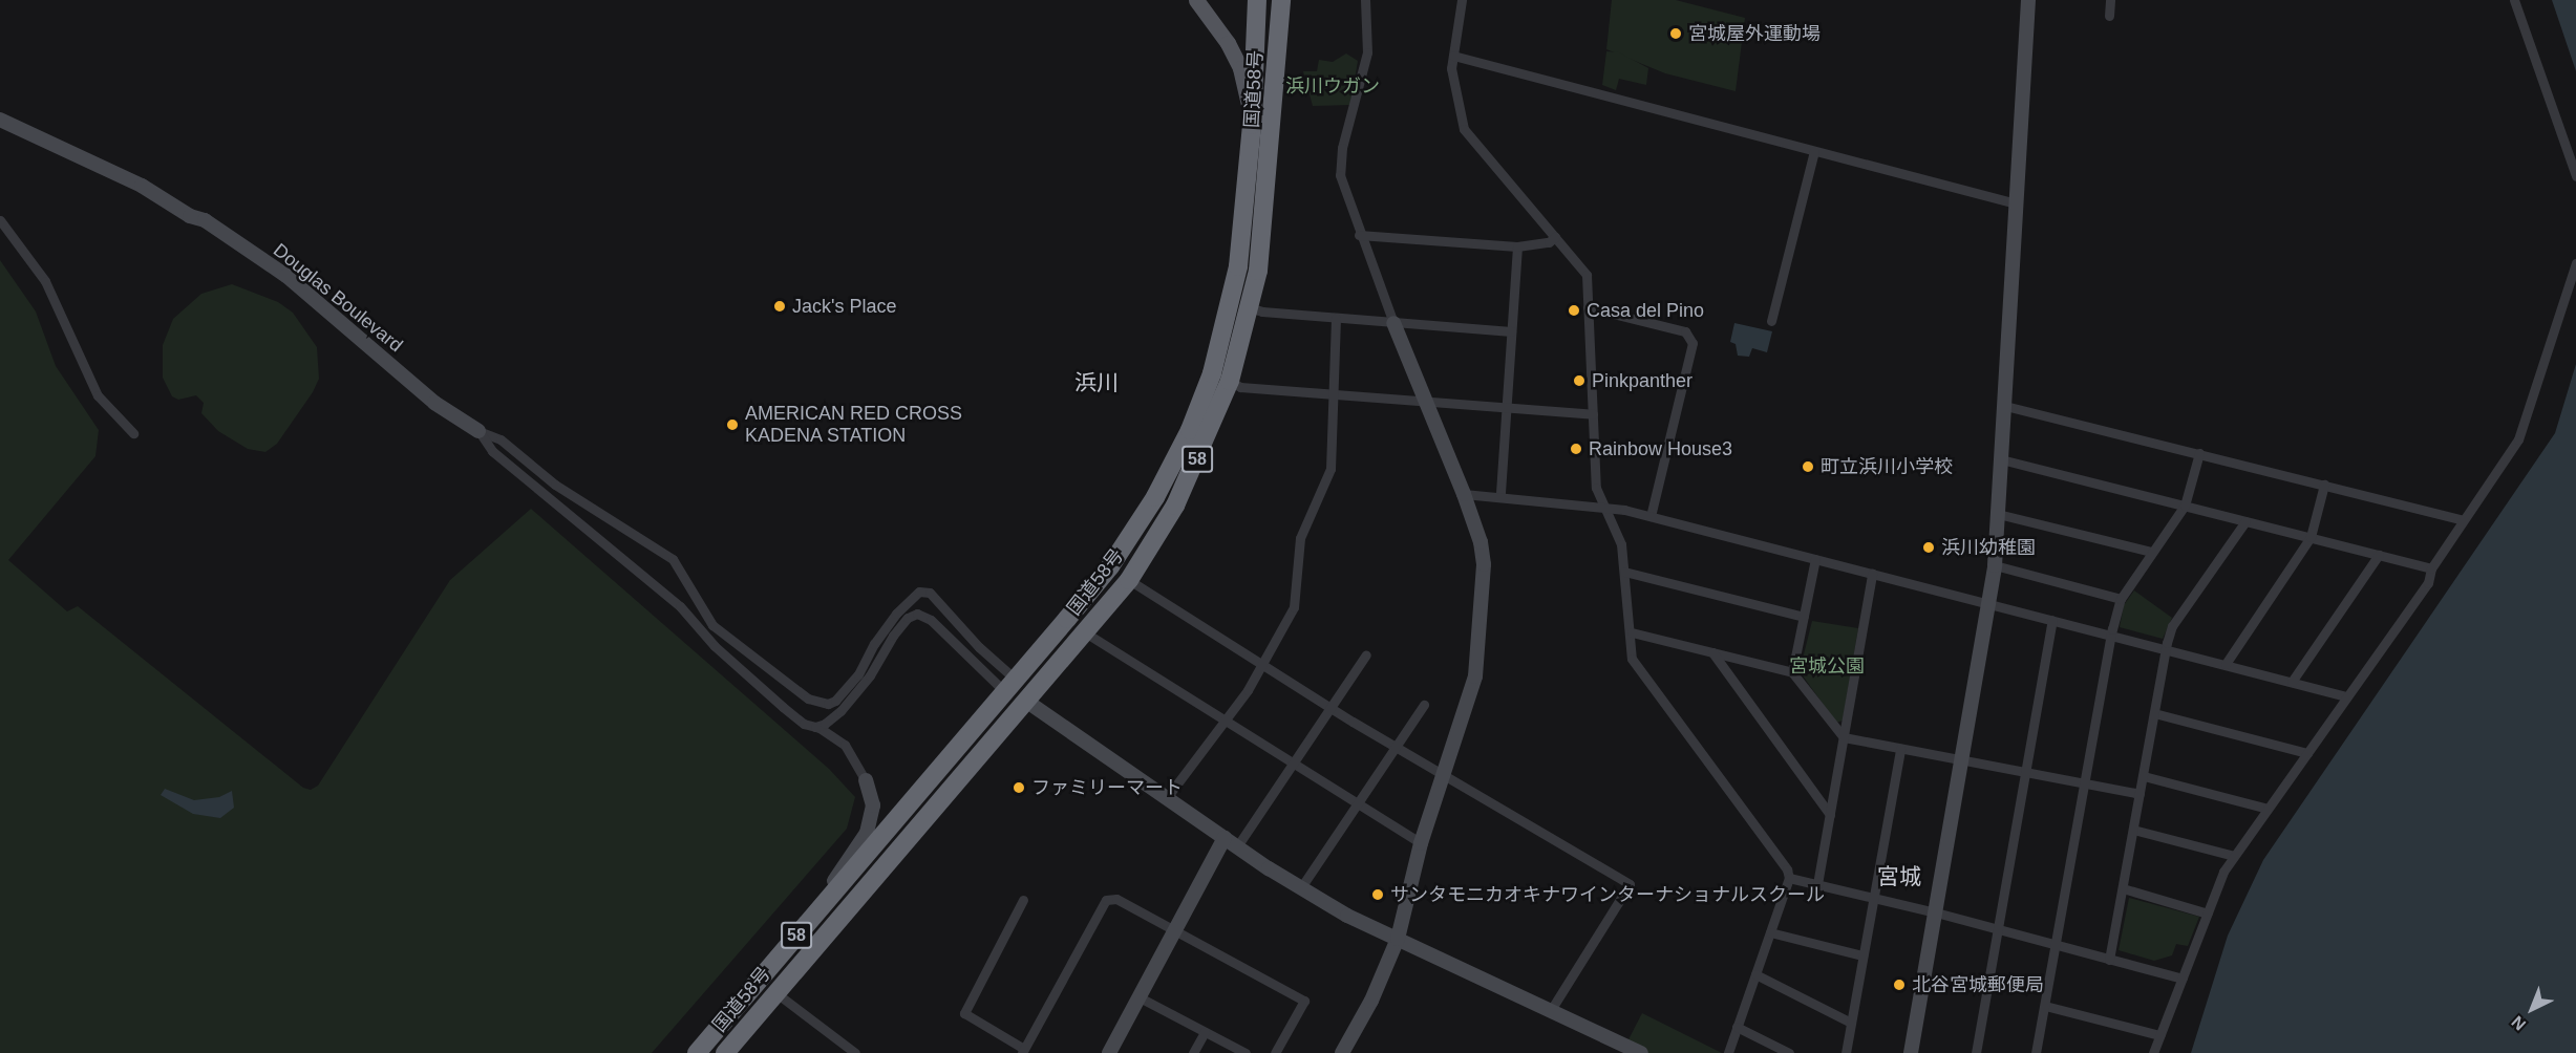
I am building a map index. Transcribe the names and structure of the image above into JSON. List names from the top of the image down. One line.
{"streets":{"highway":["国道58号","58"],"street":["Douglas Boulevard"]},"districts":["浜川","宮城"],"parks":["浜川ウガン","宮城公園"],"places":["宮城屋外運動場","Jack's Place","Casa del Pino","Pinkpanther","AMERICAN RED CROSS KADENA STATION","Rainbow House3","町立浜川小学校","浜川幼稚園","ファミリーマート","サンタモニカオキナワインターナショナルスクール","北谷宮城郵便局"],"north":"bottom left"}
